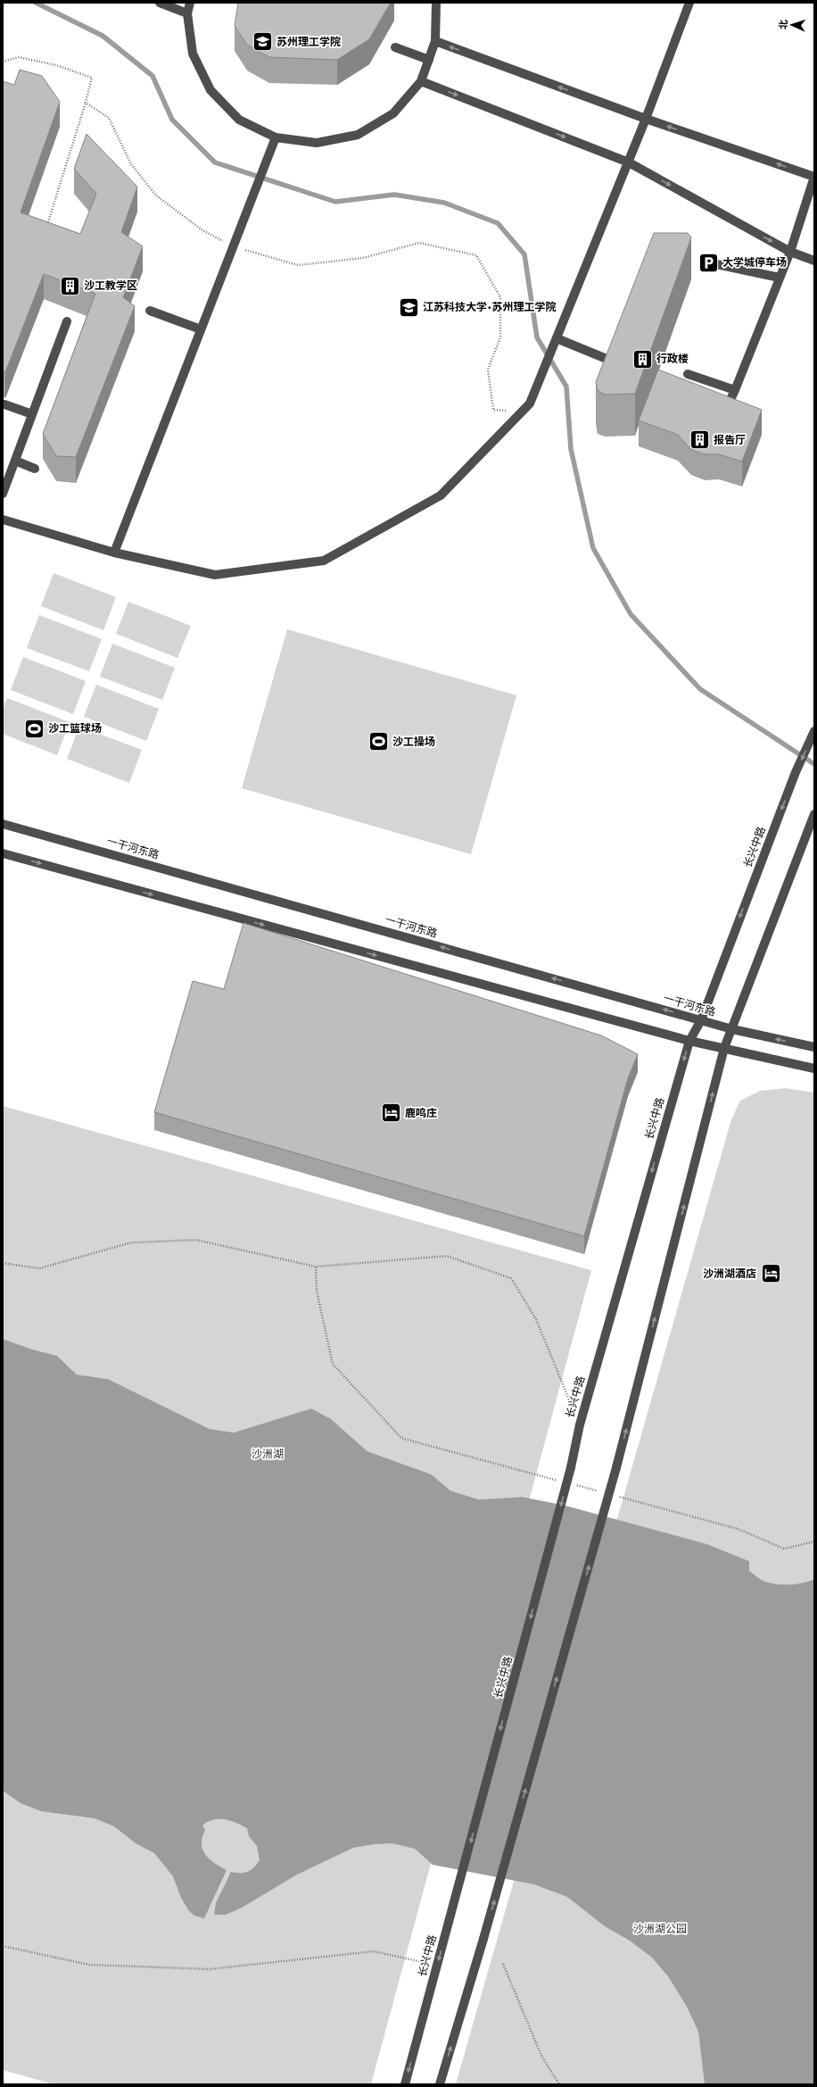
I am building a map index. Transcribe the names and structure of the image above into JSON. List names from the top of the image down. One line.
{"streets":{"street":["长兴中路","一干河东路"]},"crossings":[["长兴中路","一干河东路"]],"parks":["沙洲湖","沙洲湖公园"],"places":{"school or university":["苏州理工学院","江苏科技大学•苏州理工学院"],"parking":["大学城停车场"],"building":["沙工教学区","行政楼","报告厅"],"sports":["沙工篮球场","沙工操场"],"hotel":["鹿鸣庄","沙洲湖酒店"]},"north":"left"}
